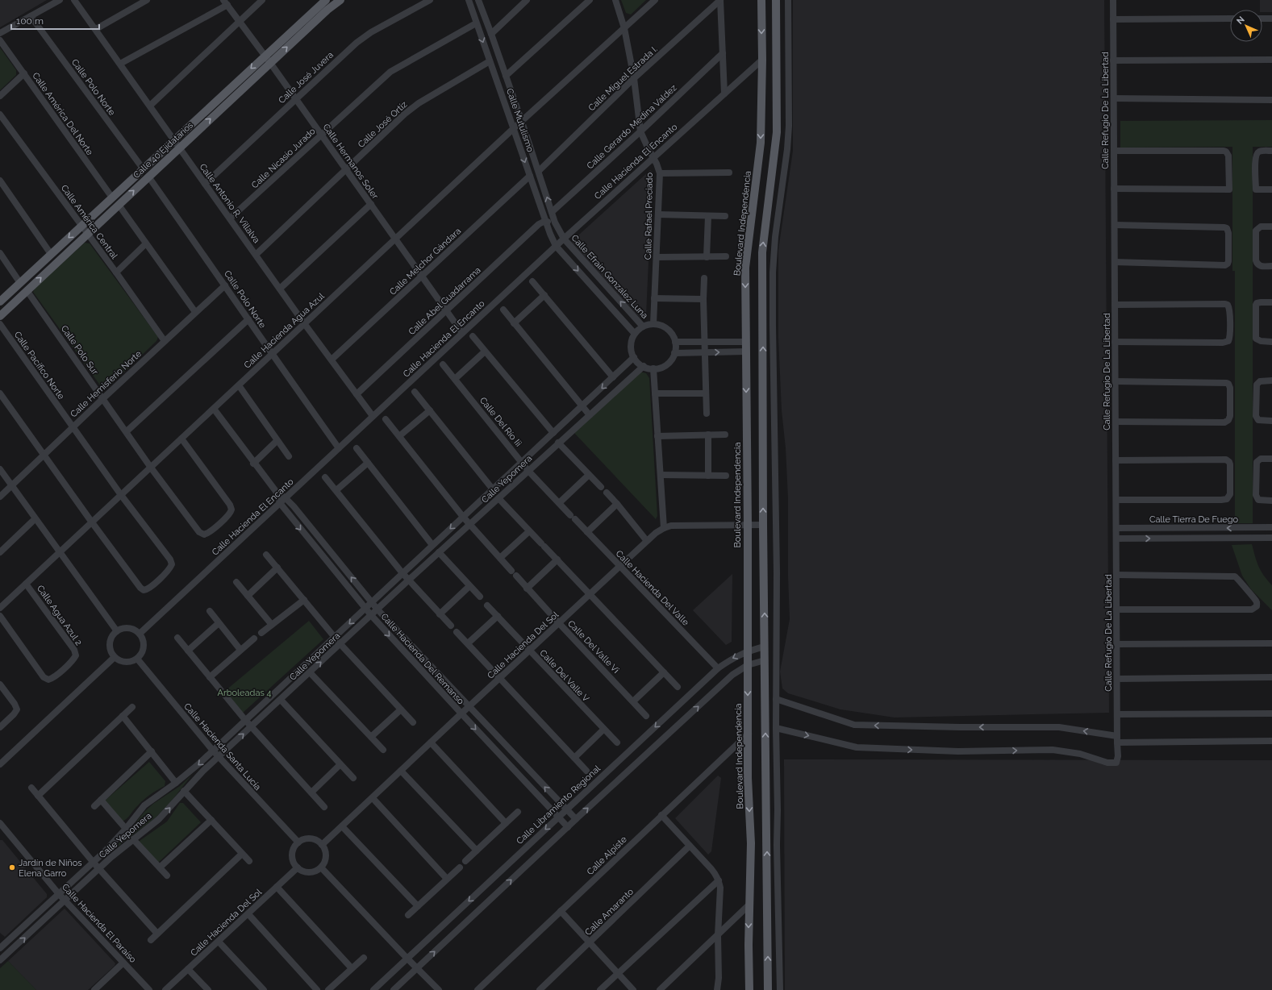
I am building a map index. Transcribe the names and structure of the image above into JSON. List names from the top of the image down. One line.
{"streets":{"main road":["Calle 40 Ejidatarios","Boulevard Independencia"],"street":["Calle José Juvera","Calle Miguel Estrada I.","Calle Polo Norte","Calle Refugio De La Libertad","Calle América Del Norte","Calle Mutulismo","Calle José Ortiz","Calle Gerardo Medina Valdez","Calle Nicasio Jurado","Calle Hermanos Soler","Calle Hacienda El Encanto","Calle Antonio R. Villalva","Calle Rafael Preciado","Calle América Central","Calle Melchor Gándara","Calle Efrain Gonzalez Luna","Calle Abel Guadarrama","Calle Hacienda Agua Azul","Calle Polo Sur","Calle Pacífico Norte","Calle Hemisferio Norte","Calle Del Río Iii","Calle Yepomera","Calle Tierra De Fuego","Calle Hacienda Del Valle","Calle Agua Azul 2","Calle Hacienda Del Sol","Calle Del Valle Vi","Calle Hacienda Del Remanso","Calle Del Valle V","Calle Hacienda Santa Lucía","Calle Libramiento Regional","Calle Alpiste","Calle Amaranto","Calle Hacienda El Paraíso"]},"crossings":[["Calle José Juvera","Calle Hermanos Soler"],["Calle José Juvera","Calle Antonio R. Villalva"],["Calle Miguel Estrada I.","Calle Mutulismo"],["Calle Miguel Estrada I.","Calle Rafael Preciado"],["Calle Polo Norte","Calle 40 Ejidatarios"],["Calle Polo Norte","Calle Hacienda El Encanto"],["Calle Polo Norte","Calle Hacienda Agua Azul"],["Calle Polo Norte","Calle Hemisferio Norte"],["Calle Refugio De La Libertad","Calle Tierra De Fuego"],["Calle América Del Norte","Calle 40 Ejidatarios"],["Calle Mutulismo","Calle José Ortiz"],["Calle Mutulismo","Calle Gerardo Medina Valdez"],["Calle Mutulismo","Calle Nicasio Jurado"],["Calle Mutulismo","Calle Hacienda El Encanto"],["Calle Mutulismo","Calle Melchor Gándara"],["Calle Mutulismo","Calle Efrain Gonzalez Luna"],["Calle Mutulismo","Calle Abel Guadarrama"],["Calle Mutulismo","Calle Hacienda Agua Azul"],["Calle José Ortiz","Calle Hermanos Soler"],["Calle José Ortiz","Calle Antonio R. Villalva"],["Calle Gerardo Medina Valdez","Calle Rafael Preciado"],["Calle 40 Ejidatarios","Calle Hermanos Soler"],["Calle 40 Ejidatarios","Calle Antonio R. Villalva"],["Calle 40 Ejidatarios","Calle América Central"],["Calle 40 Ejidatarios","Calle Polo Sur"],["Calle Nicasio Jurado","Calle Hermanos Soler"],["Calle Nicasio Jurado","Calle Antonio R. Villalva"],["Calle Hermanos Soler","Calle Hacienda El Encanto"],["Calle Hermanos Soler","Calle Melchor Gándara"],["Calle Hermanos Soler","Calle Abel Guadarrama"],["Calle Hermanos Soler","Calle Hacienda Agua Azul"],["Calle Hacienda El Encanto","Calle Antonio R. Villalva"],["Calle Hacienda El Encanto","Calle Rafael Preciado"],["Calle Hacienda El Encanto","Boulevard Independencia"],["Calle Hacienda El Encanto","Calle Efrain Gonzalez Luna"],["Calle Hacienda El Encanto","Calle Hacienda Del Remanso"],["Calle Hacienda El Encanto","Calle Hacienda Santa Lucía"],["Calle Antonio R. Villalva","Calle Melchor Gándara"],["Calle Antonio R. Villalva","Calle Abel Guadarrama"],["Calle Antonio R. Villalva","Calle Hacienda Agua Azul"],["Calle Rafael Preciado","Calle Efrain Gonzalez Luna"],["Calle Rafael Preciado","Calle Hacienda Agua Azul"],["Calle Rafael Preciado","Calle Yepomera"],["Calle América Central","Calle Hemisferio Norte"],["Boulevard Independencia","Calle Libramiento Regional"],["Boulevard Independencia","Calle Alpiste"],["Calle Efrain Gonzalez Luna","Calle Yepomera"],["Calle Hacienda Agua Azul","Calle Polo Sur"],["Calle Hacienda Agua Azul","Calle Pacífico Norte"],["Calle Hacienda Agua Azul","Calle Agua Azul 2"],["Calle Hacienda Agua Azul","Calle Hacienda Del Remanso"],["Calle Polo Sur","Calle Hemisferio Norte"],["Calle Pacífico Norte","Calle Hemisferio Norte"],["Calle Del Río Iii","Calle Yepomera"],["Calle Del Río Iii","Calle Hacienda Del Valle"],["Calle Yepomera","Calle Hacienda Del Remanso"],["Calle Yepomera","Calle Hacienda Santa Lucía"],["Calle Yepomera","Calle Hacienda El Paraíso"],["Calle Hacienda Del Valle","Calle Hacienda Del Sol"],["Calle Hacienda Del Valle","Calle Libramiento Regional"],["Calle Hacienda Del Sol","Calle Del Valle Vi"],["Calle Hacienda Del Sol","Calle Hacienda Del Remanso"],["Calle Hacienda Del Sol","Calle Del Valle V"],["Calle Hacienda Del Sol","Calle Hacienda Santa Lucía"],["Calle Hacienda Del Remanso","Calle Libramiento Regional"]],"parks":["Arboleadas 4"],"places":["Jardín de Niños Elena Garro"],"scale_bar":"100 m","north":"top left"}
